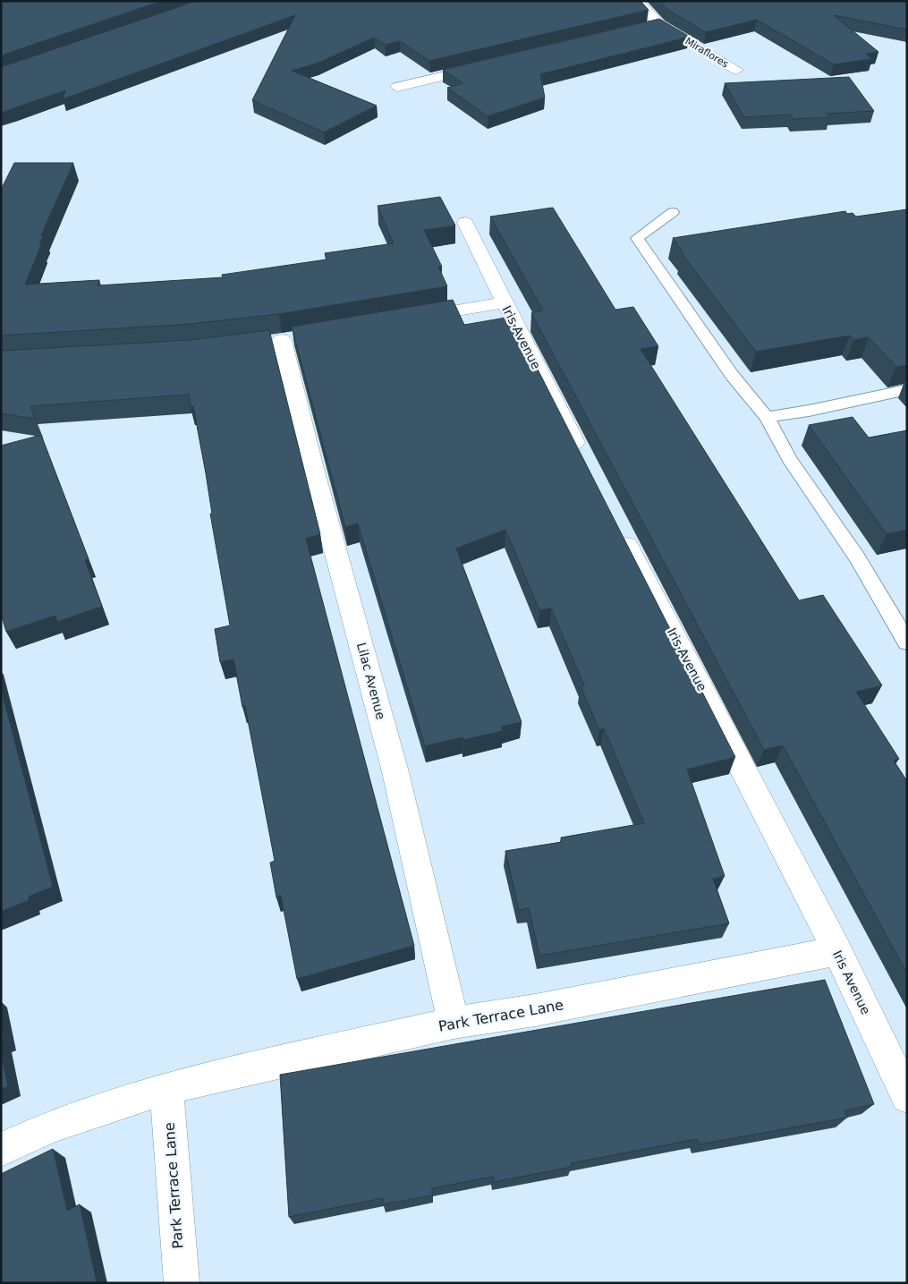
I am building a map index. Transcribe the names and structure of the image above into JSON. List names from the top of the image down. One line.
{"streets":{"street":["Miraflores","Iris Avenue","Lilac Avenue","Park Terrace Lane"]},"crossings":[["Iris Avenue","Park Terrace Lane"],["Lilac Avenue","Park Terrace Lane"]]}
